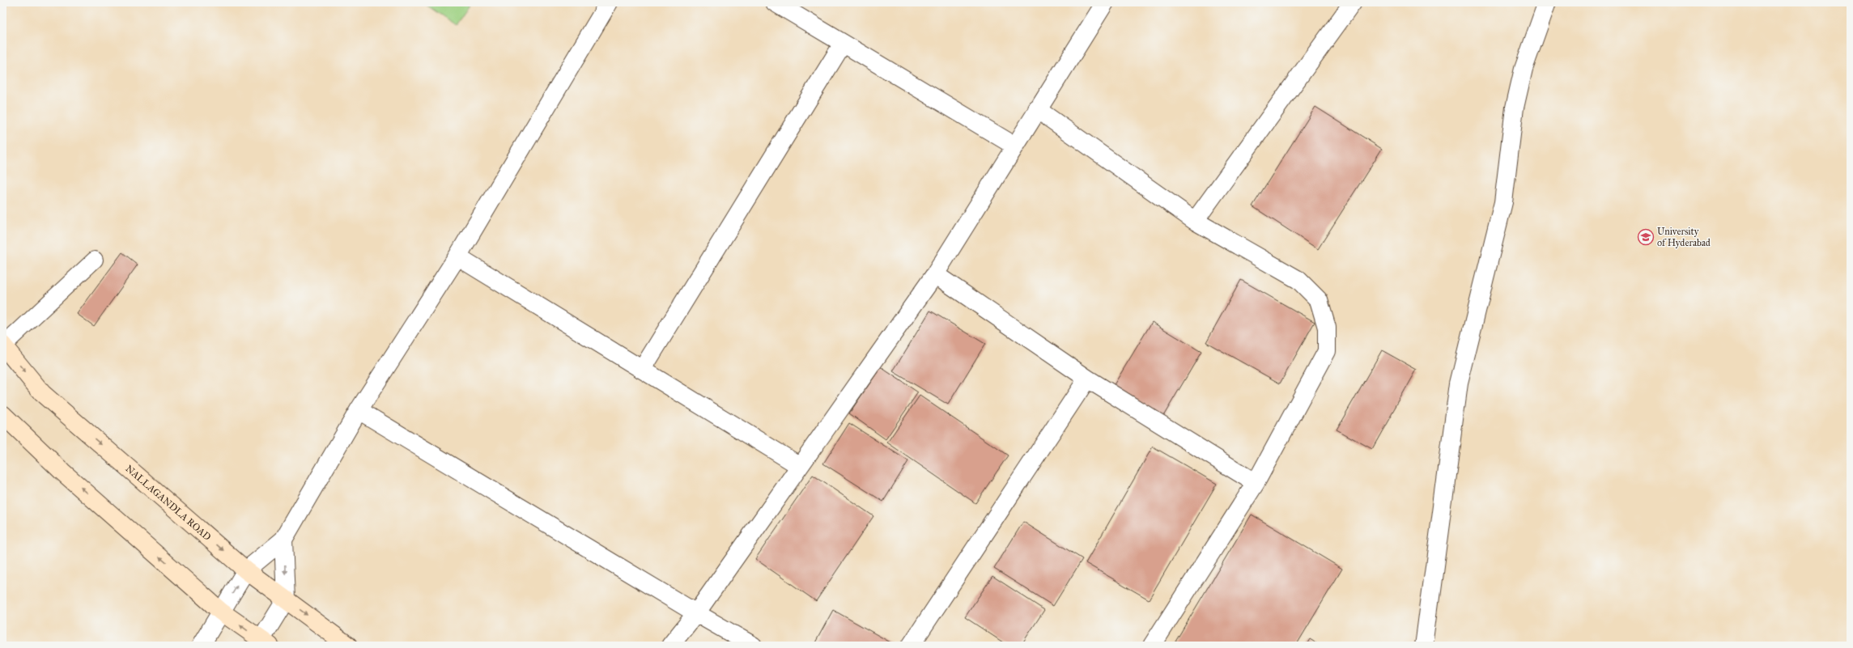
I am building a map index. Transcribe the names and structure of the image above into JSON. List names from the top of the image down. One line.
{"streets":{"main road":["NALLAGANDLA ROAD"]},"places":{"school or university":["University of Hyderabad"]}}
